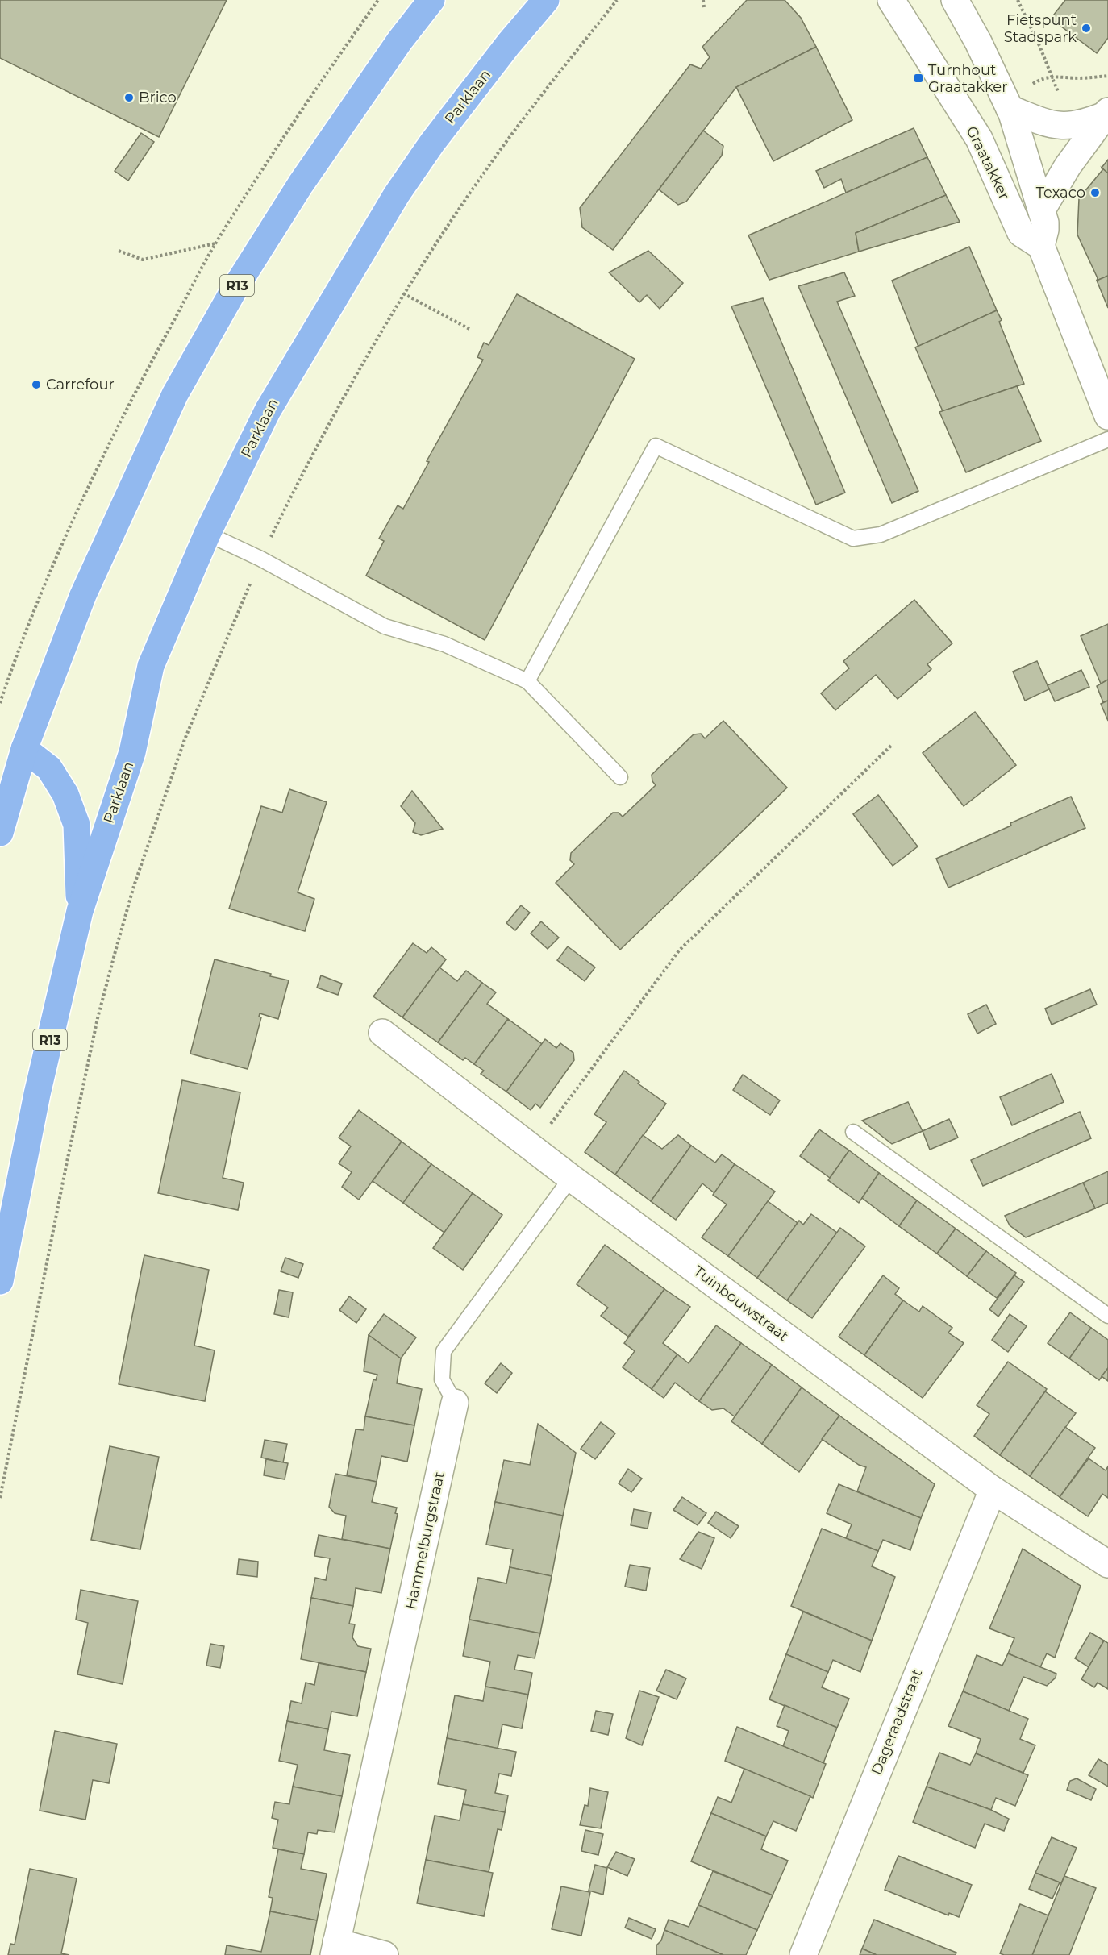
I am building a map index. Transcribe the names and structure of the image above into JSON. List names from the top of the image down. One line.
{"streets":{"main road":["Parklaan","R13"],"street":["Graatakker","Tuinbouwstraat","Hammelburgstraat","Dageraadstraat"]},"crossings":[["Parklaan","R13"],["Tuinbouwstraat","Hammelburgstraat"],["Tuinbouwstraat","Dageraadstraat"]],"places":{"other":["Fietspunt Stadspark","Brico","Texaco","Carrefour"],"transit":["Turnhout Graatakker"]}}
